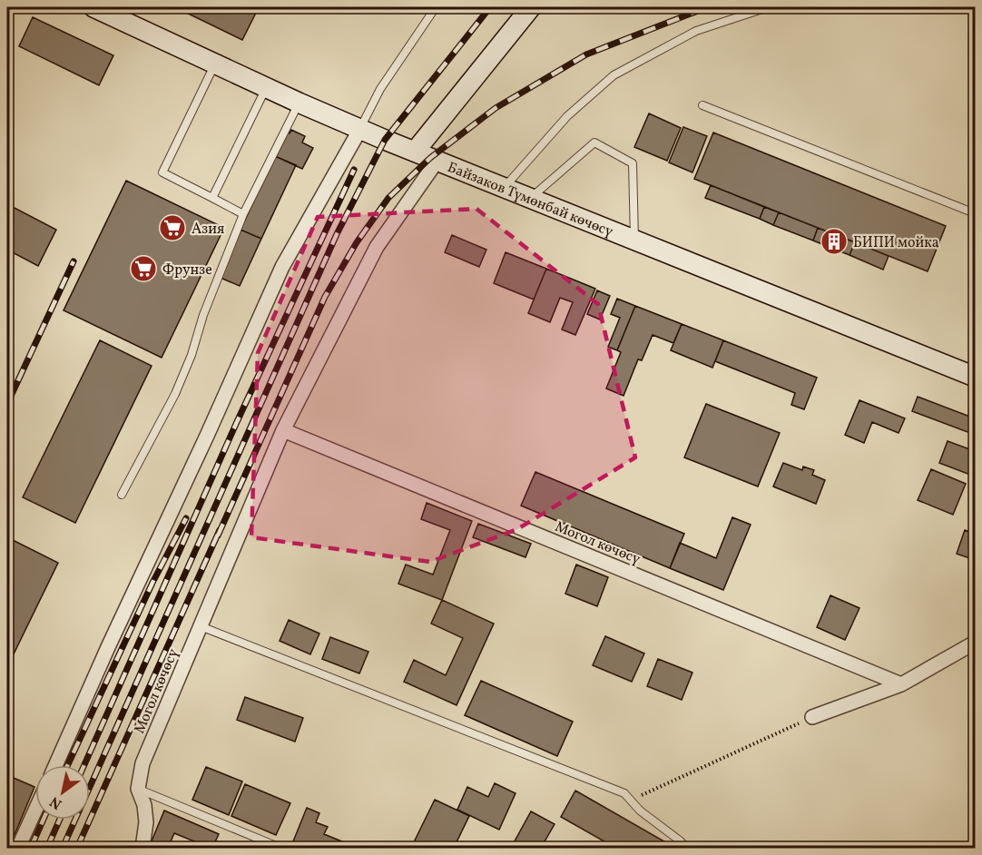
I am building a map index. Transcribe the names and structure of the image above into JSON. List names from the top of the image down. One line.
{"streets":{"main road":["Байзаков Түмөнбай көчөсү"],"street":["Могол көчөсү"]},"crossings":[["Байзаков Түмөнбай көчөсү","Могол көчөсү"]],"places":{"supermarket":["Азия","Фрунзе"],"building":["БИПИ мойка"]},"north":"bottom left"}
